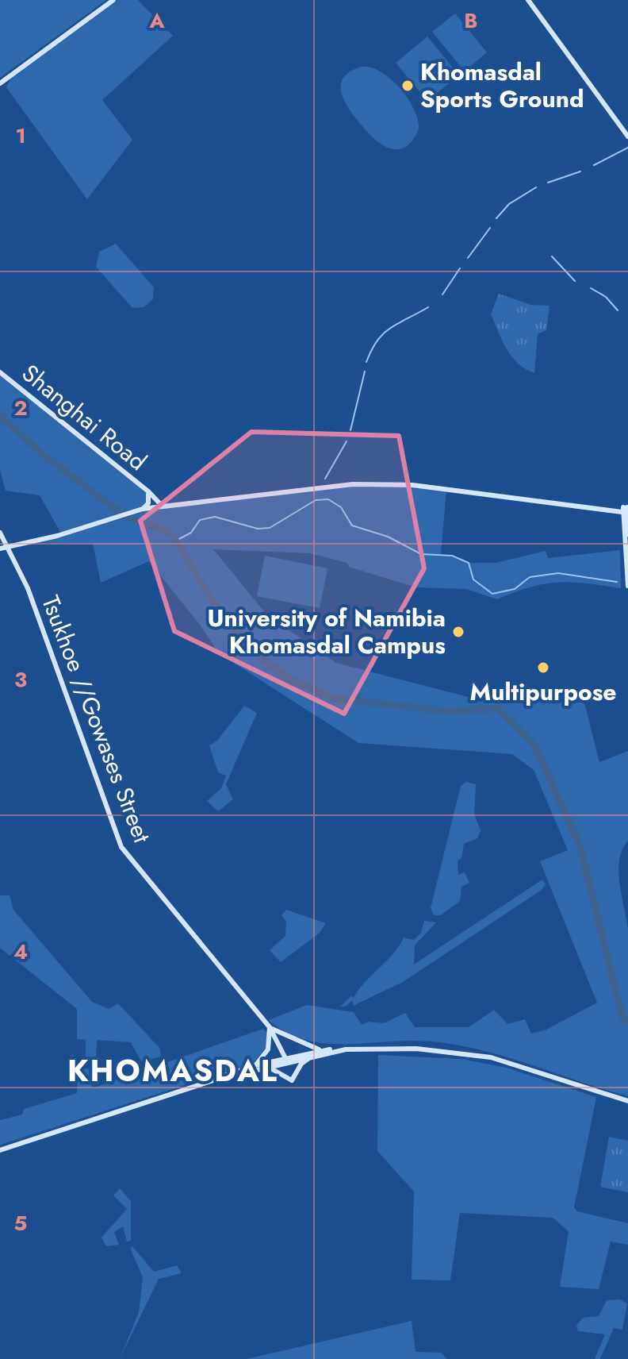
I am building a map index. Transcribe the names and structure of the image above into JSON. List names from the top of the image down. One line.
{"streets":{"main road":["Shanghai Road","Tsukhoe //Gowases Street"]},"districts":["KHOMASDAL"],"places":["Khomasdal Sports Ground","University of Namibia Khomasdal Campus","Multipurpose"],"grid":{"columns":["A","B"],"rows":["1","2","3","4","5"]}}
